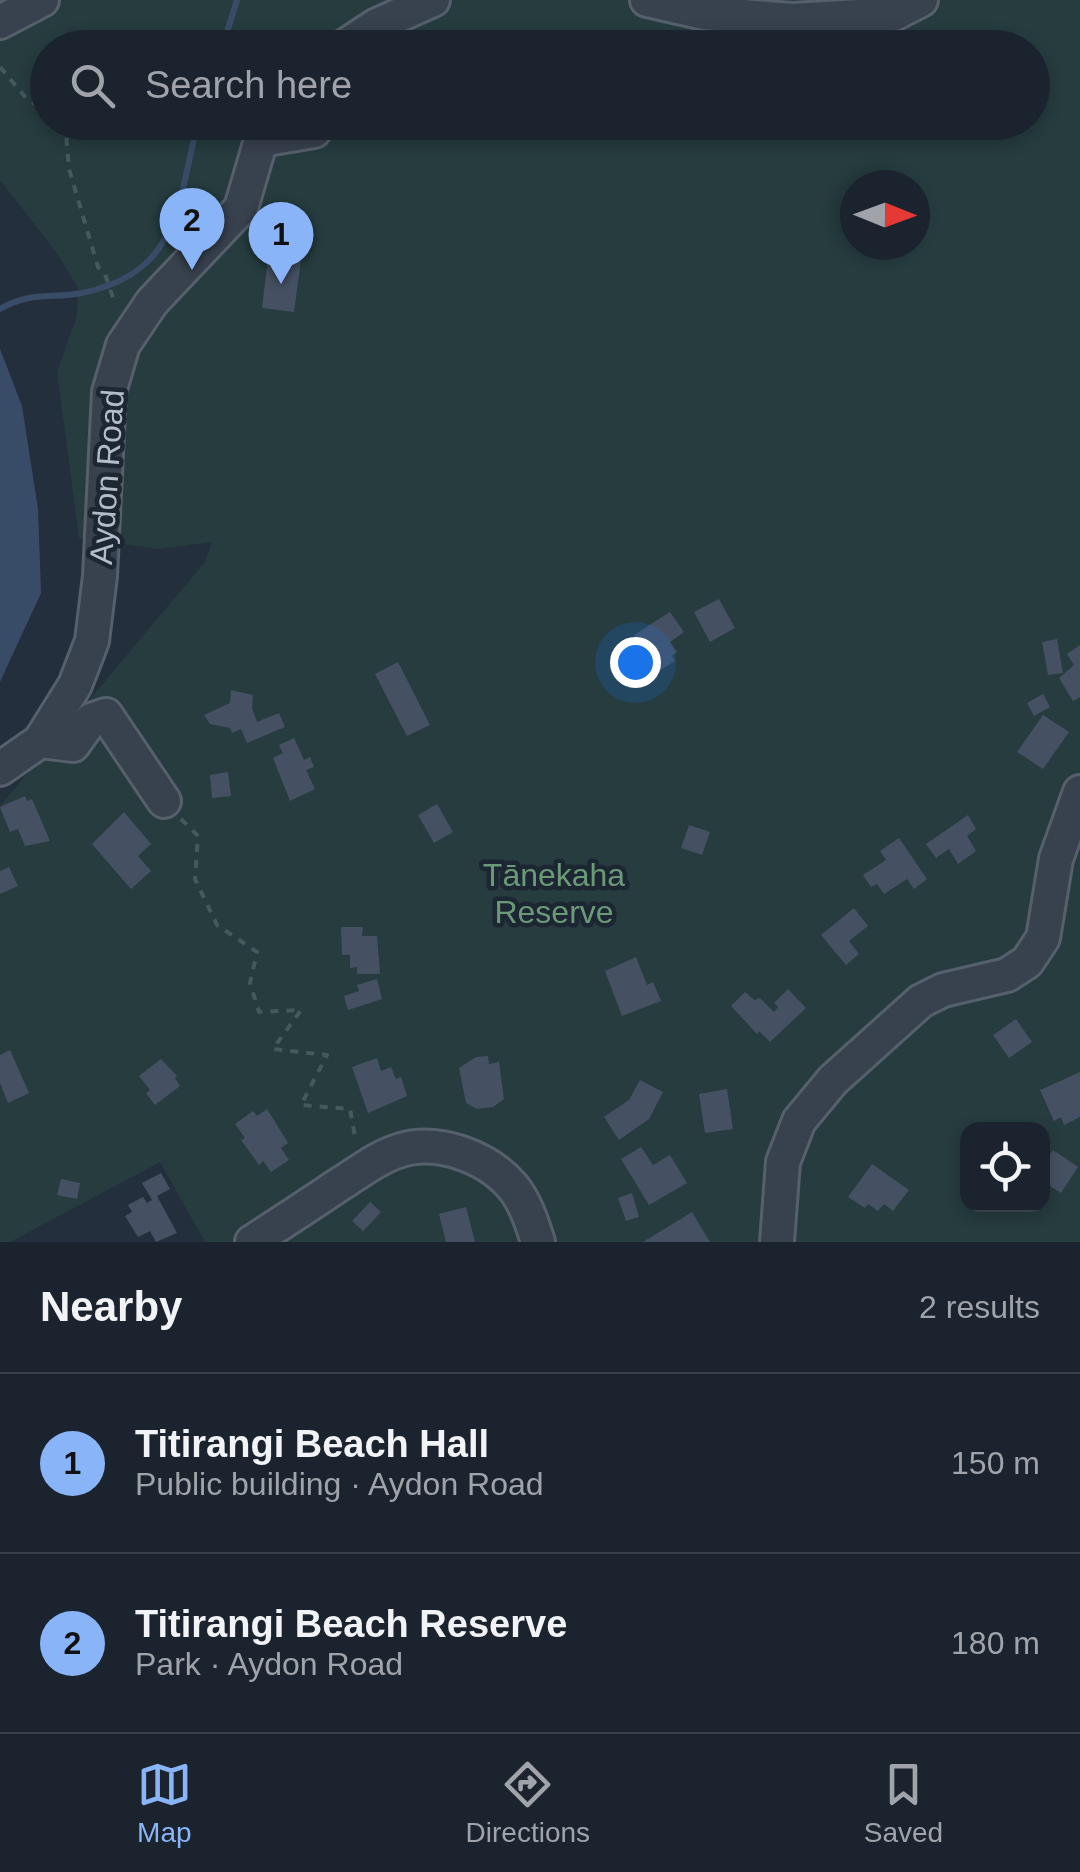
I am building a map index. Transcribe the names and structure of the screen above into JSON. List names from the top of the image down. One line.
{"streets":{"street":["Aydon Road"]},"parks":["Tānekaha Reserve"],"north":"right","page":{"search":"Search here","pins":["2","1"],"heading":["Nearby","2 results"],"list":[{"mark":"1","name":"Titirangi Beach Hall","note":"Public building · Aydon Road","value":"150 m"},{"mark":"2","name":"Titirangi Beach Reserve","note":"Park · Aydon Road","value":"180 m"}],"nav":["Map","Directions","Saved"]}}
